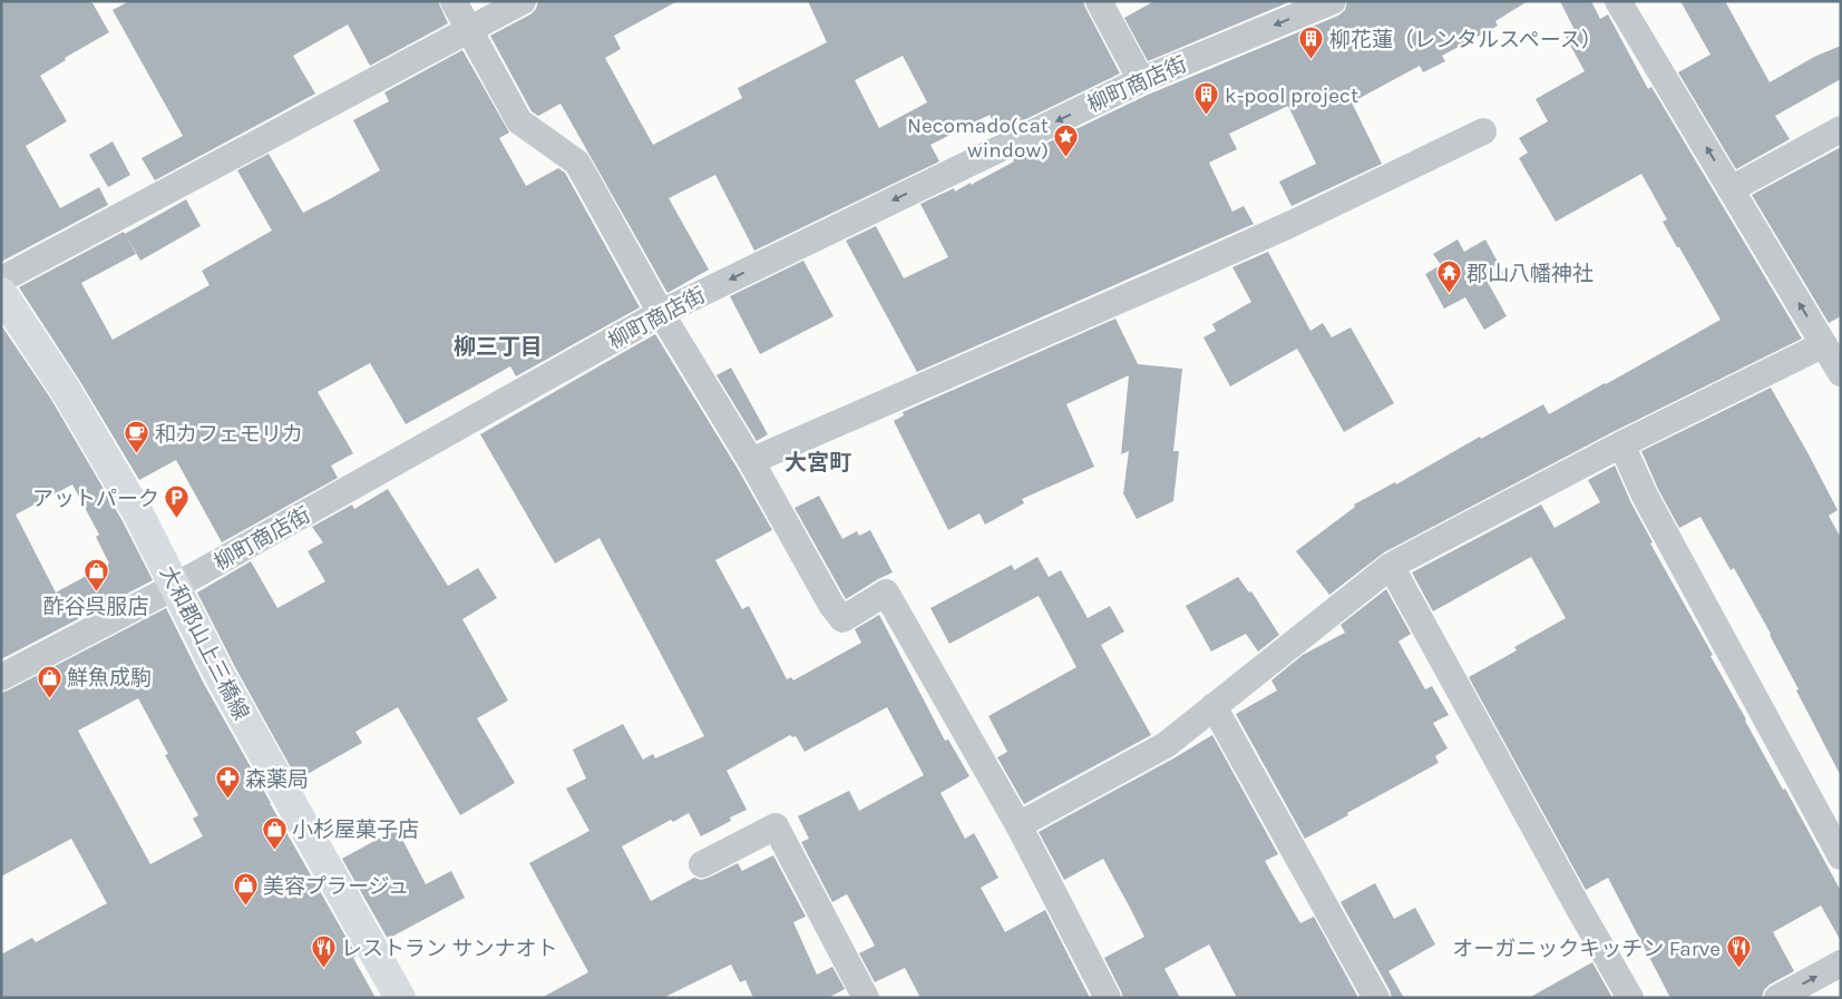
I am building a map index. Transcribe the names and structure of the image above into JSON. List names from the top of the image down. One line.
{"streets":{"main road":["大和郡山上三橋線"],"street":["柳町商店街"]},"crossings":[["柳町商店街","大和郡山上三橋線"]],"districts":["柳三丁目","大宮町"],"places":{"building":["柳花蓮（レンタルスペース）","k-pool project"],"place":["Necomado(cat window)"],"temple":["郡山八幡神社"],"cafe":["和カフェモリカ"],"parking":["アットパーク"],"shop":["酢谷呉服店","鮮魚成駒","小杉屋菓子店","美容プラージュ"],"pharmacy":["森薬局"],"restaurant":["レストラン サンナオト","オーガニックキッチン Farve"]}}
